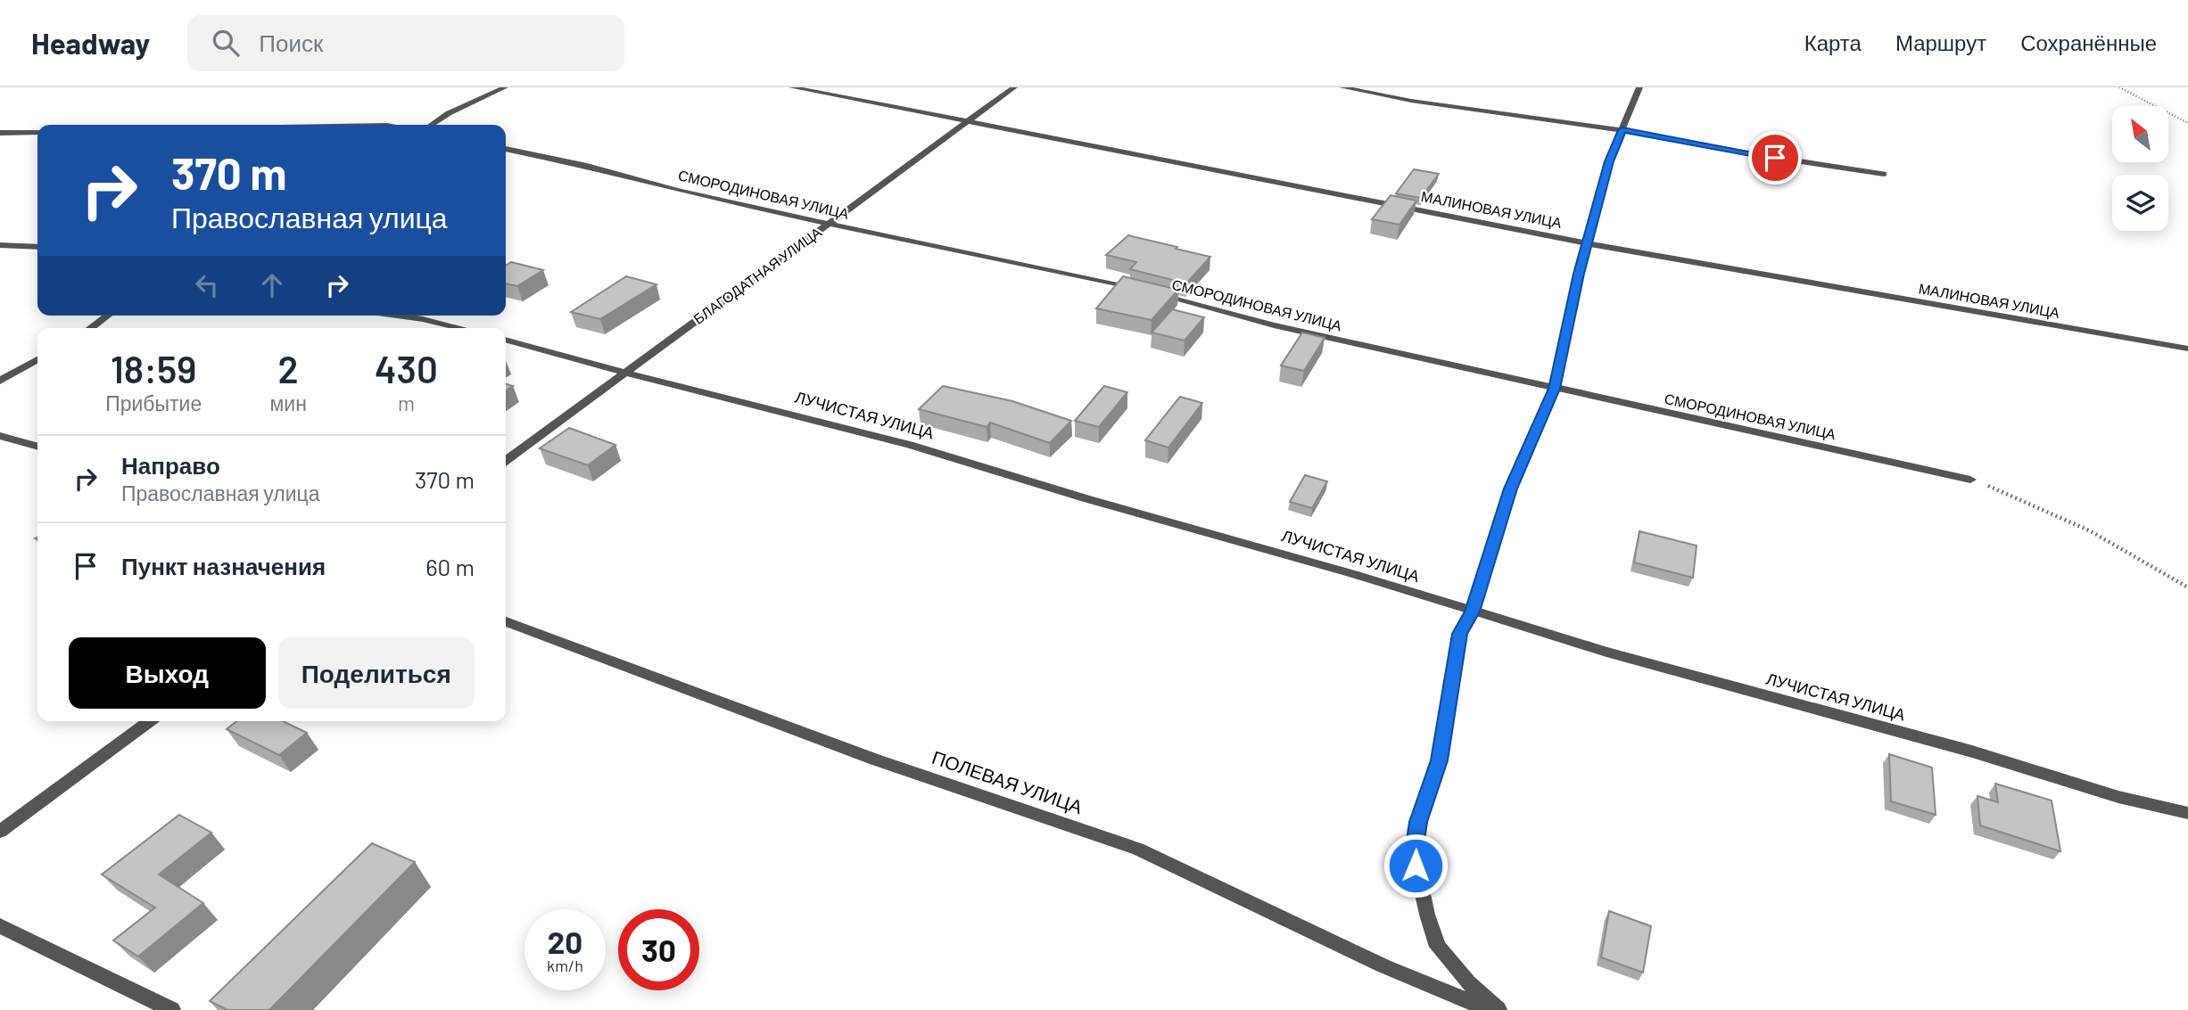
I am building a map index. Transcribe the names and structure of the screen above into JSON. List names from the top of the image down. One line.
{"streets":{"street":["СМОРОДИНОВАЯ УЛИЦА","МАЛИНОВАЯ УЛИЦА","БЛАГОДАТНАЯ УЛИЦА","ЛУЧИСТАЯ УЛИЦА","ПОЛЕВАЯ УЛИЦА"]},"crossings":[["СМОРОДИНОВАЯ УЛИЦА","БЛАГОДАТНАЯ УЛИЦА"],["МАЛИНОВАЯ УЛИЦА","БЛАГОДАТНАЯ УЛИЦА"],["БЛАГОДАТНАЯ УЛИЦА","ЛУЧИСТАЯ УЛИЦА"]],"north":"top left","page":{"header":"Headway","search":"Поиск","nav":["Карта","Маршрут","Сохранённые"],"turn":["370 m","Православная улица"],"eta":["18:59","Прибытие","2","мин","430","m"],"list":[{"name":"Направо","note":"Православная улица","value":"370 m"},{"name":"Пункт назначения","value":"60 m"}],"buttons":["Выход","Поделиться"],"speed":"20 km/h","limit":"30"}}
